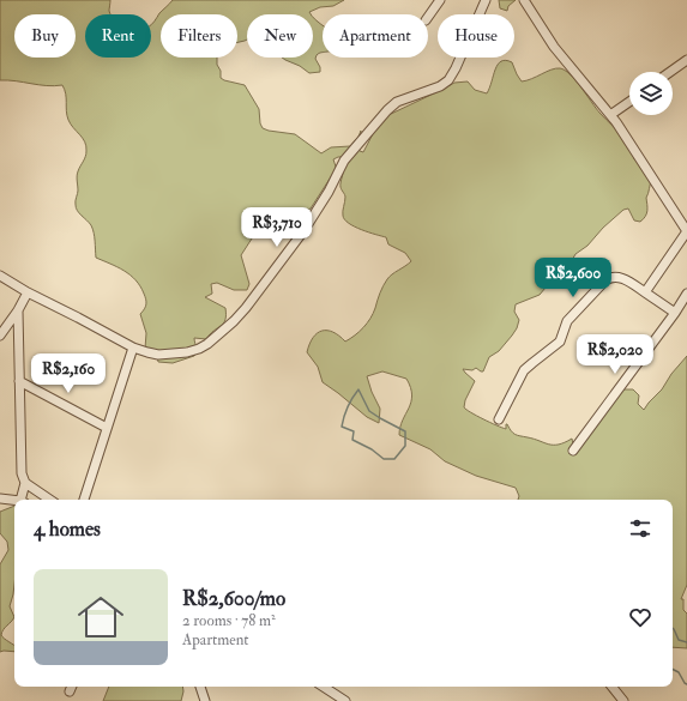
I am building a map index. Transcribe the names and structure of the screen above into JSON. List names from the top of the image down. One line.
{"page":{"chip":["Buy","Rent","Filters","New","Apartment","House"],"price":["R$3,710","R$2,600","R$2,020","R$2,160"],"heading":"4 homes","list":[{"name":"R$2,600/mo","note":"2 rooms · 78 m² · Apartment"}]}}
